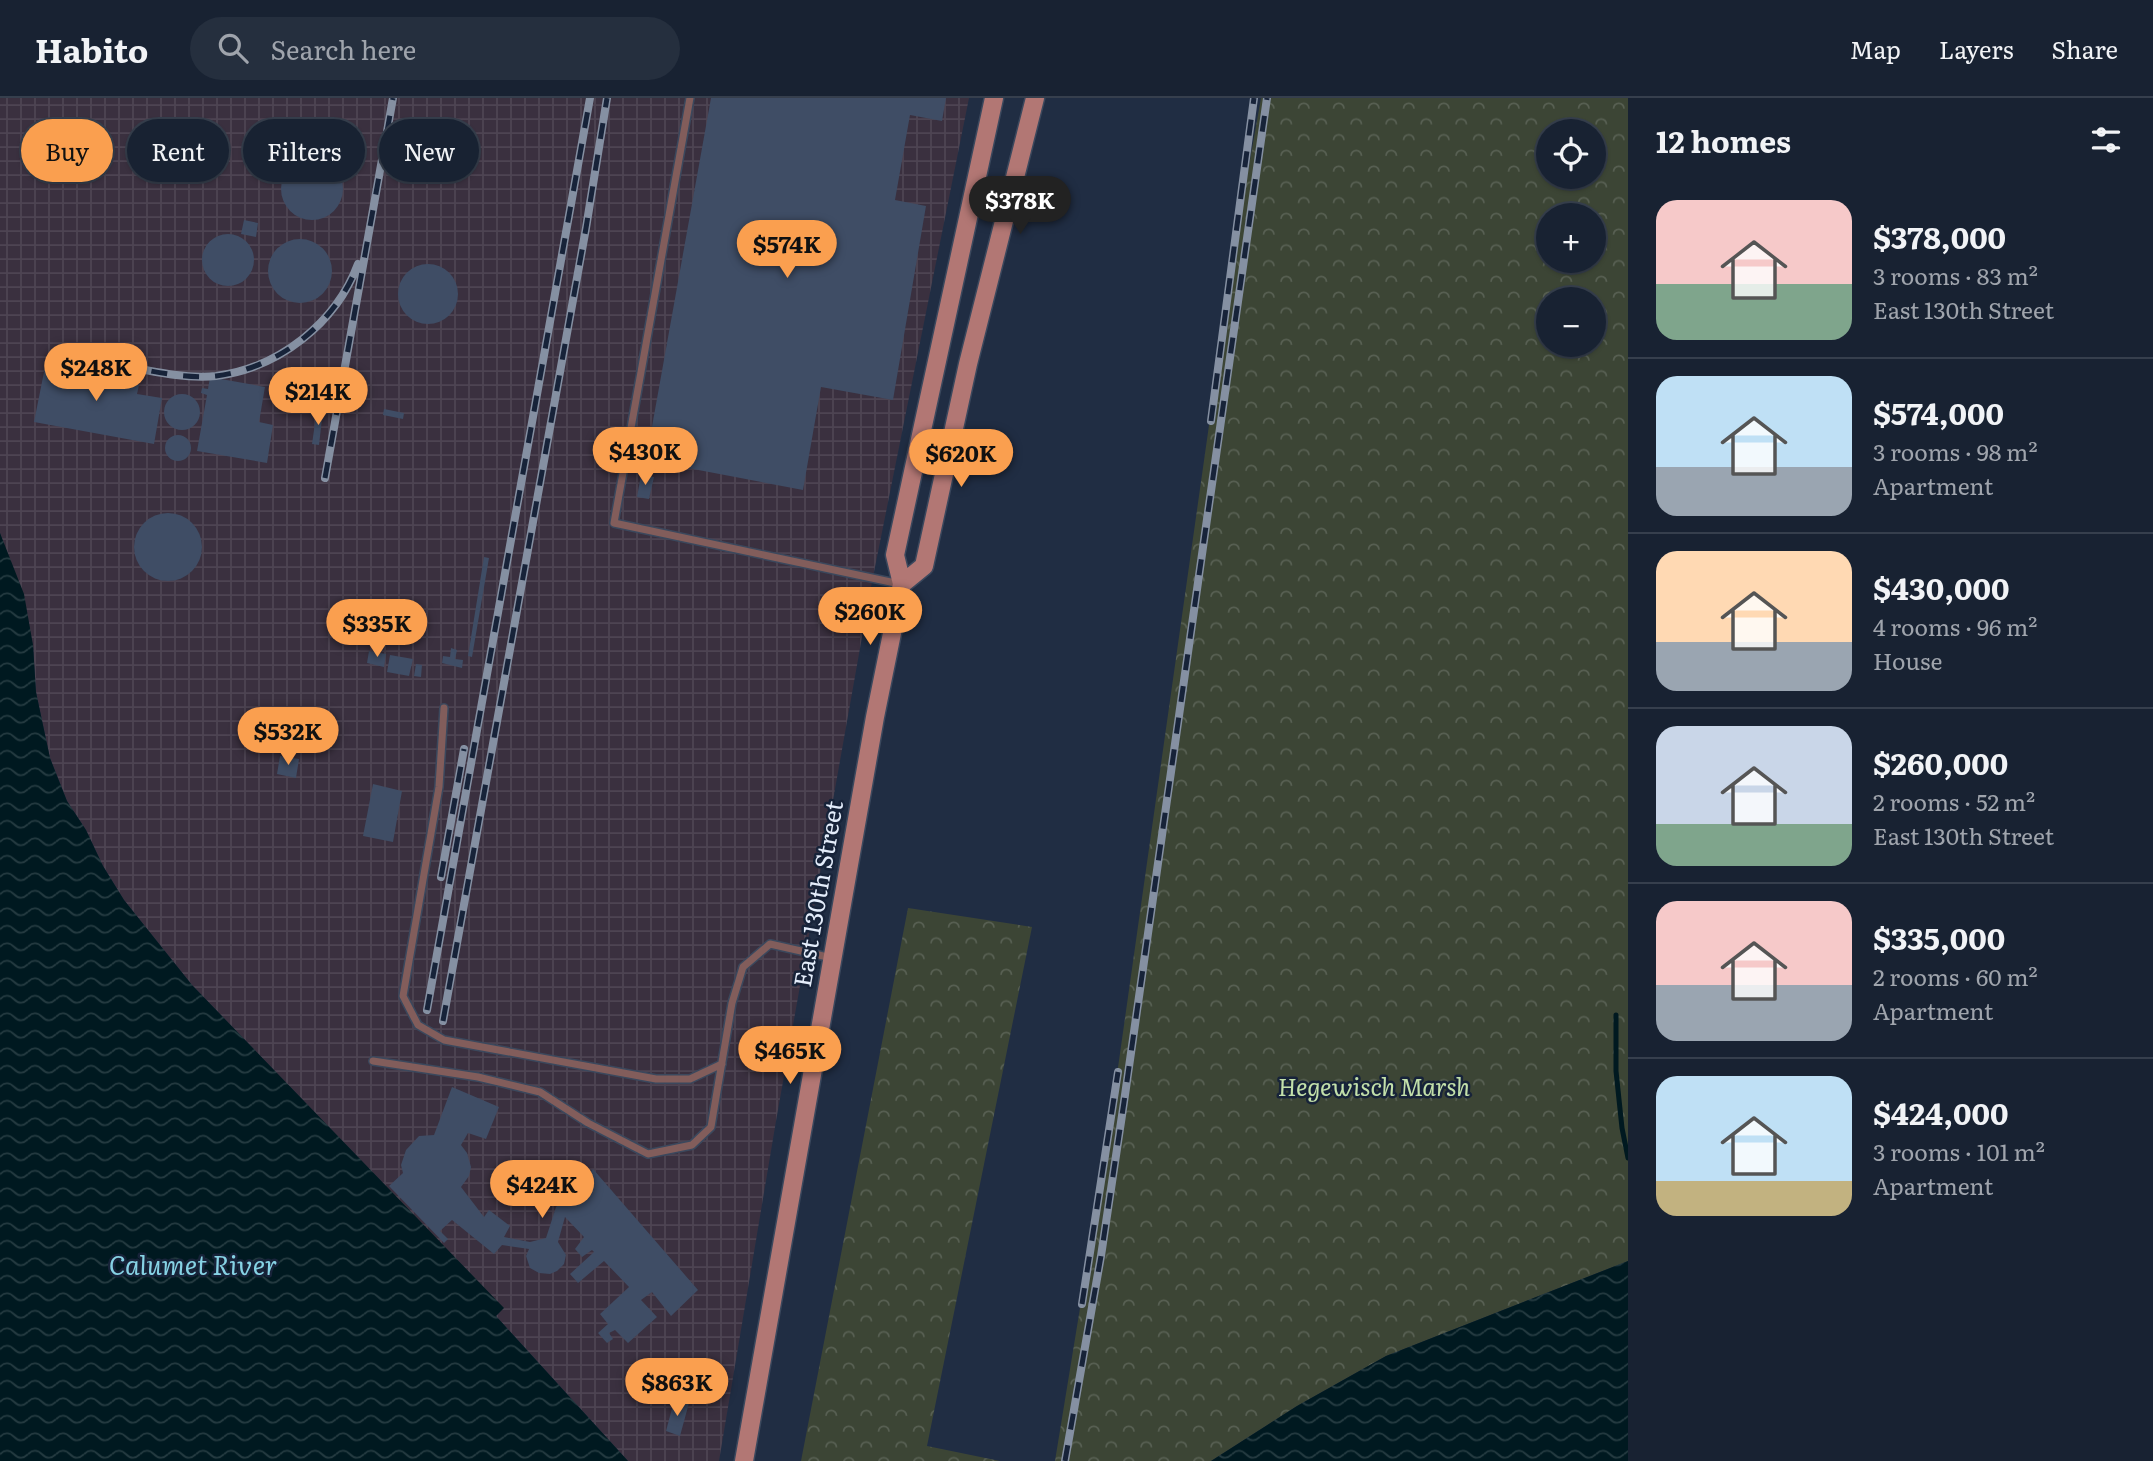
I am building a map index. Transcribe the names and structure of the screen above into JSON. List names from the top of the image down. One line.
{"streets":{"main road":["East 130th Street"]},"water":["Calumet River"],"parks":["Hegewisch Marsh"],"page":{"header":"Habito","search":"Search here","nav":["Map","Layers","Share"],"heading":"12 homes","map_buttons":["+","−"],"chip":["Buy","Rent","Filters","New"],"price":["$378K","$574K","$248K","$214K","$430K","$620K","$260K","$335K","$532K","$465K","$424K","$863K"],"list":[{"name":"$378,000","note":"3 rooms · 83 m² · East 130th Street"},{"name":"$574,000","note":"3 rooms · 98 m² · Apartment"},{"name":"$430,000","note":"4 rooms · 96 m² · House"},{"name":"$260,000","note":"2 rooms · 52 m² · East 130th Street"},{"name":"$335,000","note":"2 rooms · 60 m² · Apartment"},{"name":"$424,000","note":"3 rooms · 101 m² · Apartment"}]}}
